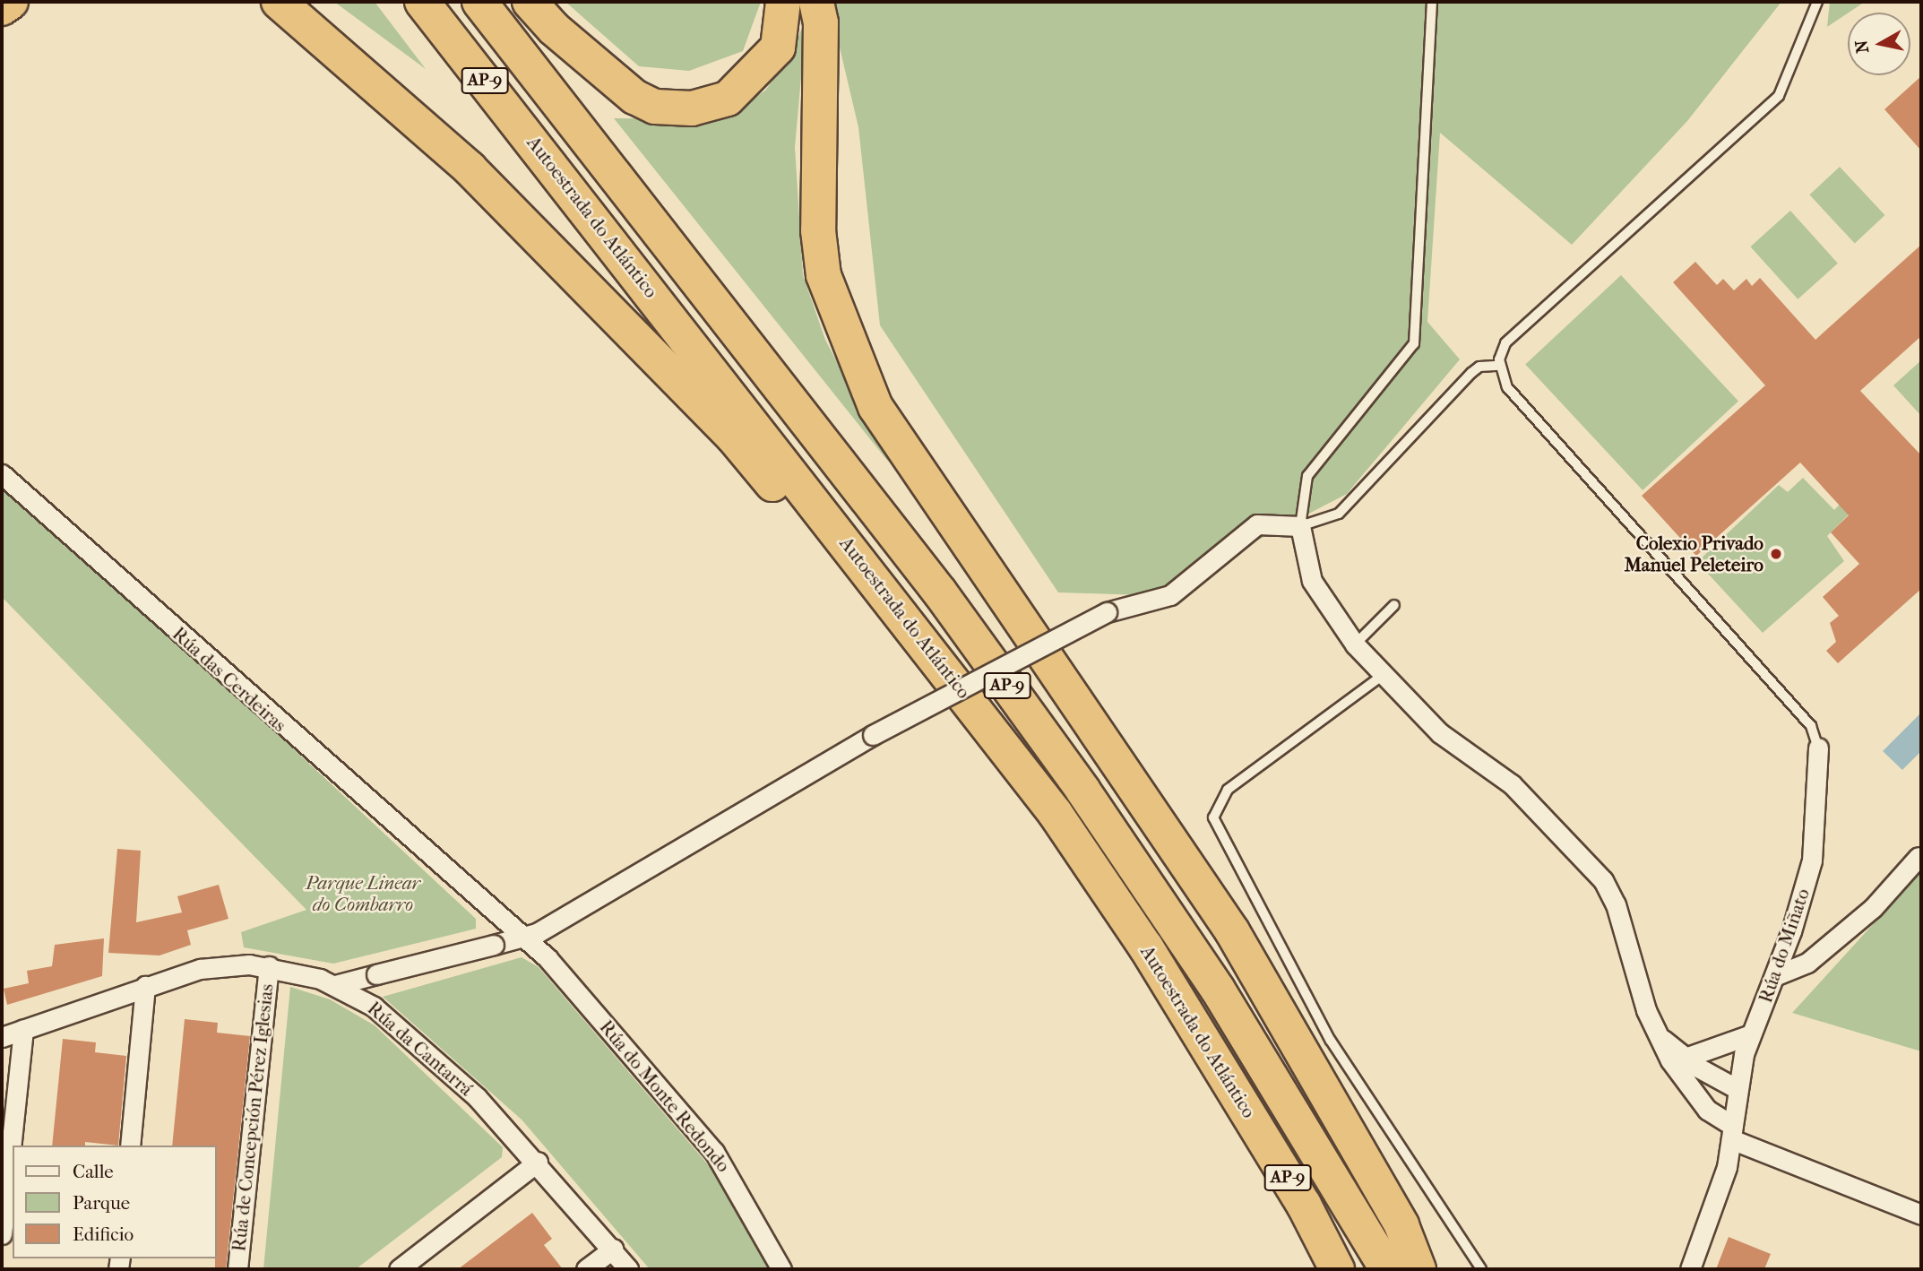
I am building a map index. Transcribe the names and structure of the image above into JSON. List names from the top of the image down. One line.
{"streets":{"highway":["AP-9","Autoestrada do Atlántico"],"street":["Rúa das Cerdeiras","Rúa do Miñato","Rúa da Cantarrá","Rúa do Monte Redondo","Rúa de Concepción Pérez Iglesias"]},"crossings":[["Rúa das Cerdeiras","Rúa do Monte Redondo"],["Rúa da Cantarrá","Rúa de Concepción Pérez Iglesias"]],"parks":["Parque Linear do Combarro"],"places":["Colexio Privado Manuel Peleteiro"],"legend":["Calle","Parque","Edificio"],"north":"left"}
